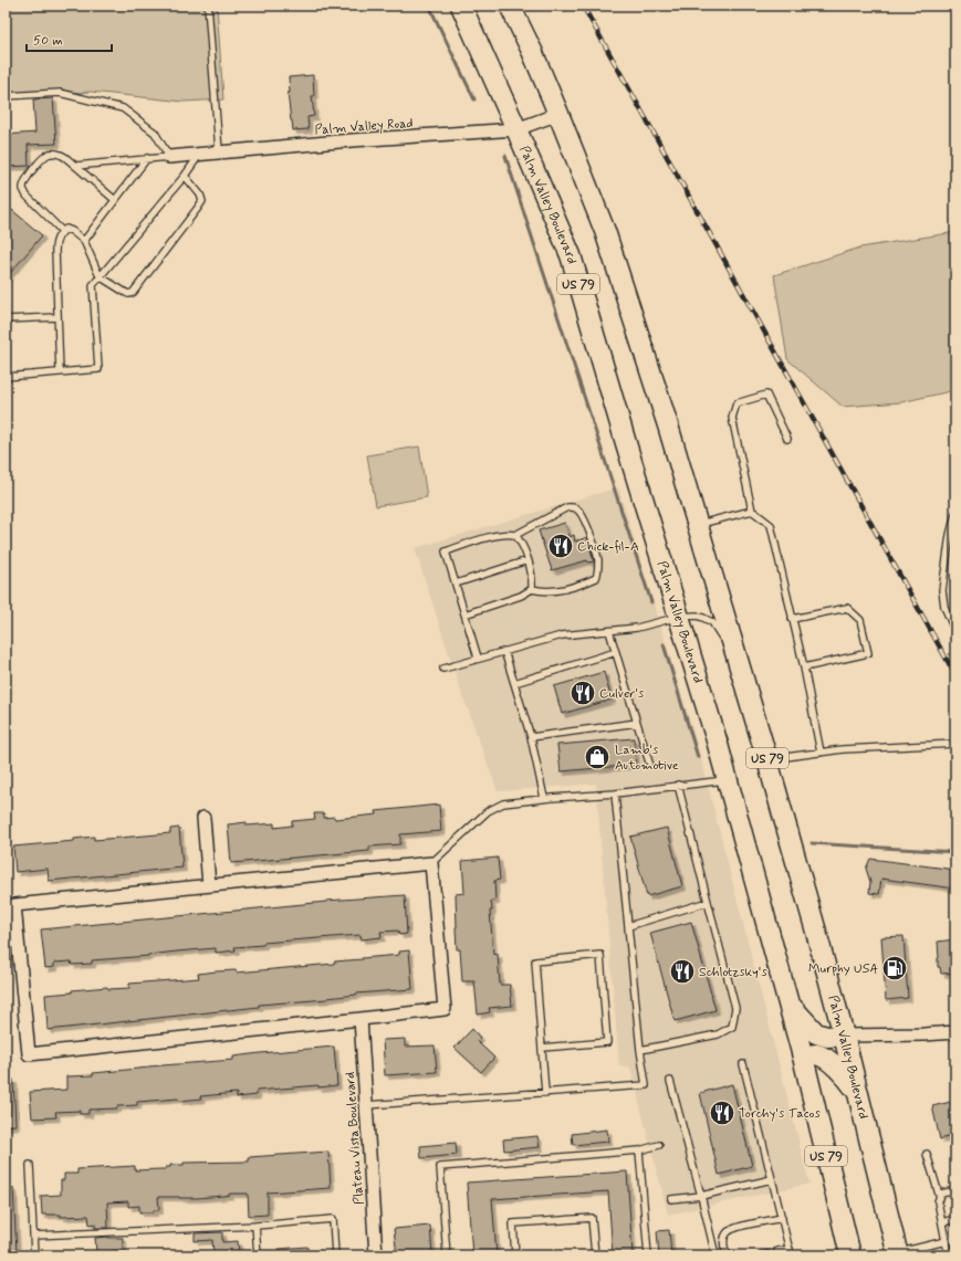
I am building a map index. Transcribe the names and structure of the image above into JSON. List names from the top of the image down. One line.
{"streets":{"highway":["Palm Valley Boulevard","US 79"],"street":["Palm Valley Road","Plateau Vista Boulevard"]},"crossings":[["Palm Valley Road","Palm Valley Boulevard"]],"places":{"restaurant":["Chick-fil-A","Culver's","Schlotzsky's","Torchy's Tacos"],"shop":["Lamb's Automotive"],"fuel station":["Murphy USA"]},"scale_bar":"50 m"}
